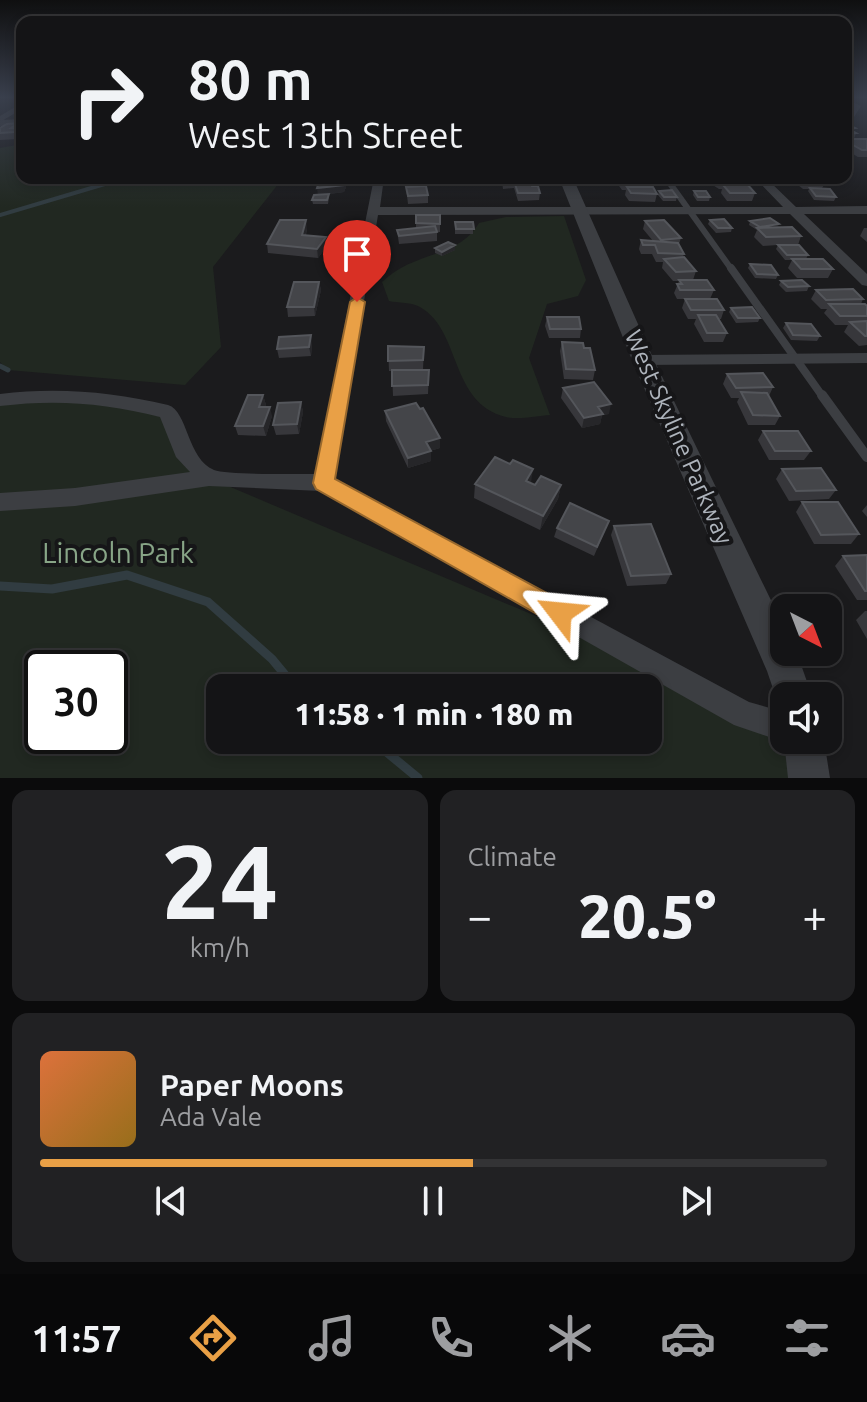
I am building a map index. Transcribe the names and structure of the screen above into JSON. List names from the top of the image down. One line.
{"streets":{"street":["West Skyline Parkway"]},"parks":["Lincoln Park"],"north":"bottom right","page":{"turn":["80 m","West 13th Street"],"limit":"30","trip":"11:58 · 1 min · 180 m","tile":[["24","km/h"],"Climate"],"heat":["−","20.5°","+"],"song":["Paper Moons","Ada Vale"],"tabs":"11:57"}}
